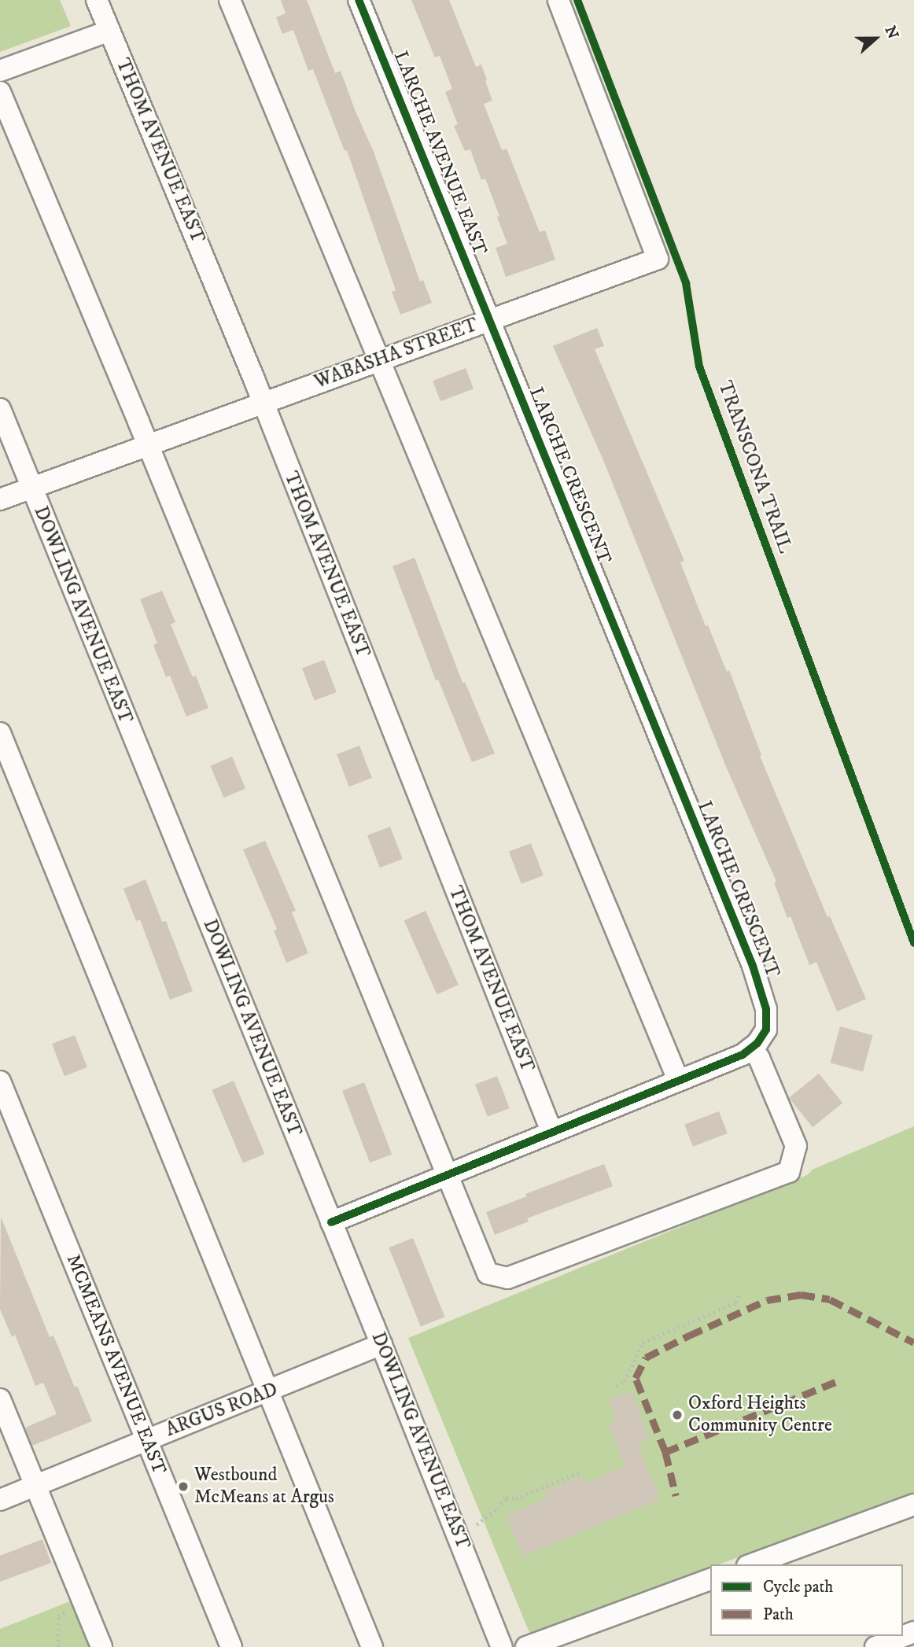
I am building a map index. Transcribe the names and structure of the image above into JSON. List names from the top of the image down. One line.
{"streets":{"street":["THOM AVENUE EAST","LARCHE AVENUE EAST","WABASHA STREET","LARCHE CRESCENT","DOWLING AVENUE EAST","MCMEANS AVENUE EAST","ARGUS ROAD"],"cycle path":["TRANSCONA TRAIL"]},"crossings":[["THOM AVENUE EAST","WABASHA STREET"],["THOM AVENUE EAST","LARCHE CRESCENT"],["LARCHE AVENUE EAST","WABASHA STREET"],["LARCHE AVENUE EAST","LARCHE CRESCENT"],["WABASHA STREET","LARCHE CRESCENT"],["WABASHA STREET","DOWLING AVENUE EAST"],["LARCHE CRESCENT","DOWLING AVENUE EAST"],["DOWLING AVENUE EAST","ARGUS ROAD"],["MCMEANS AVENUE EAST","ARGUS ROAD"]],"places":["Oxford Heights Community Centre","Westbound McMeans at Argus"],"legend":["Cycle path","Path"],"north":"right"}
